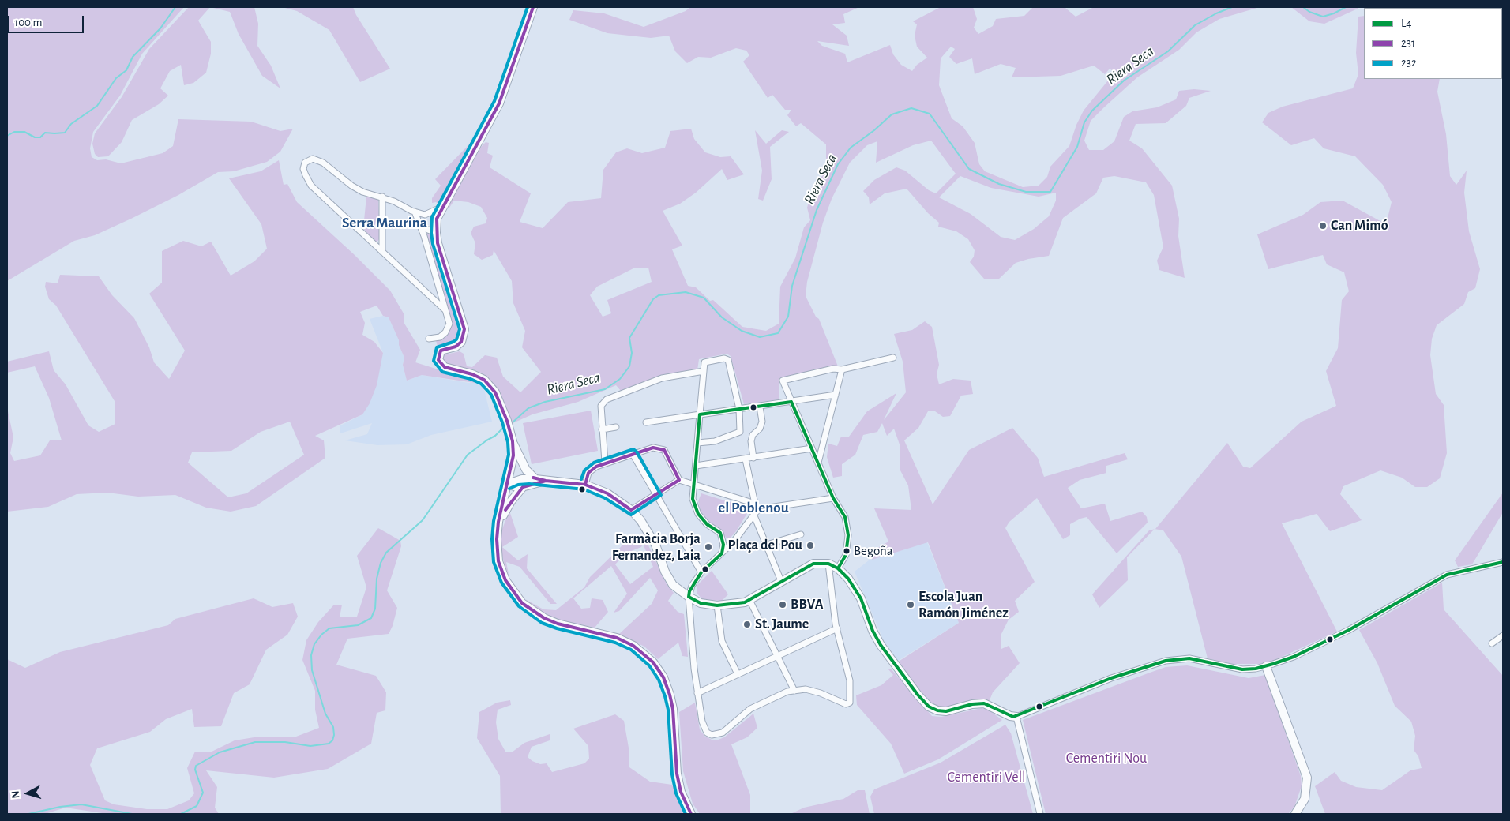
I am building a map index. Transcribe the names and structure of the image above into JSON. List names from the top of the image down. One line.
{"districts":["Serra Maurina","el Poblenou"],"water":["Riera Seca"],"parks":["Cementiri Nou","Cementiri Vell"],"places":["Can Mimó","Plaça del Pou","Farmàcia Borja Fernandez, Laia","Begoña","BBVA","Escola Juan Ramón Jiménez","St. Jaume"],"lines":["transit line 231","transit line 232","transit line L4"],"legend":["L4","231","232"],"scale_bar":"100 m","north":"left"}
